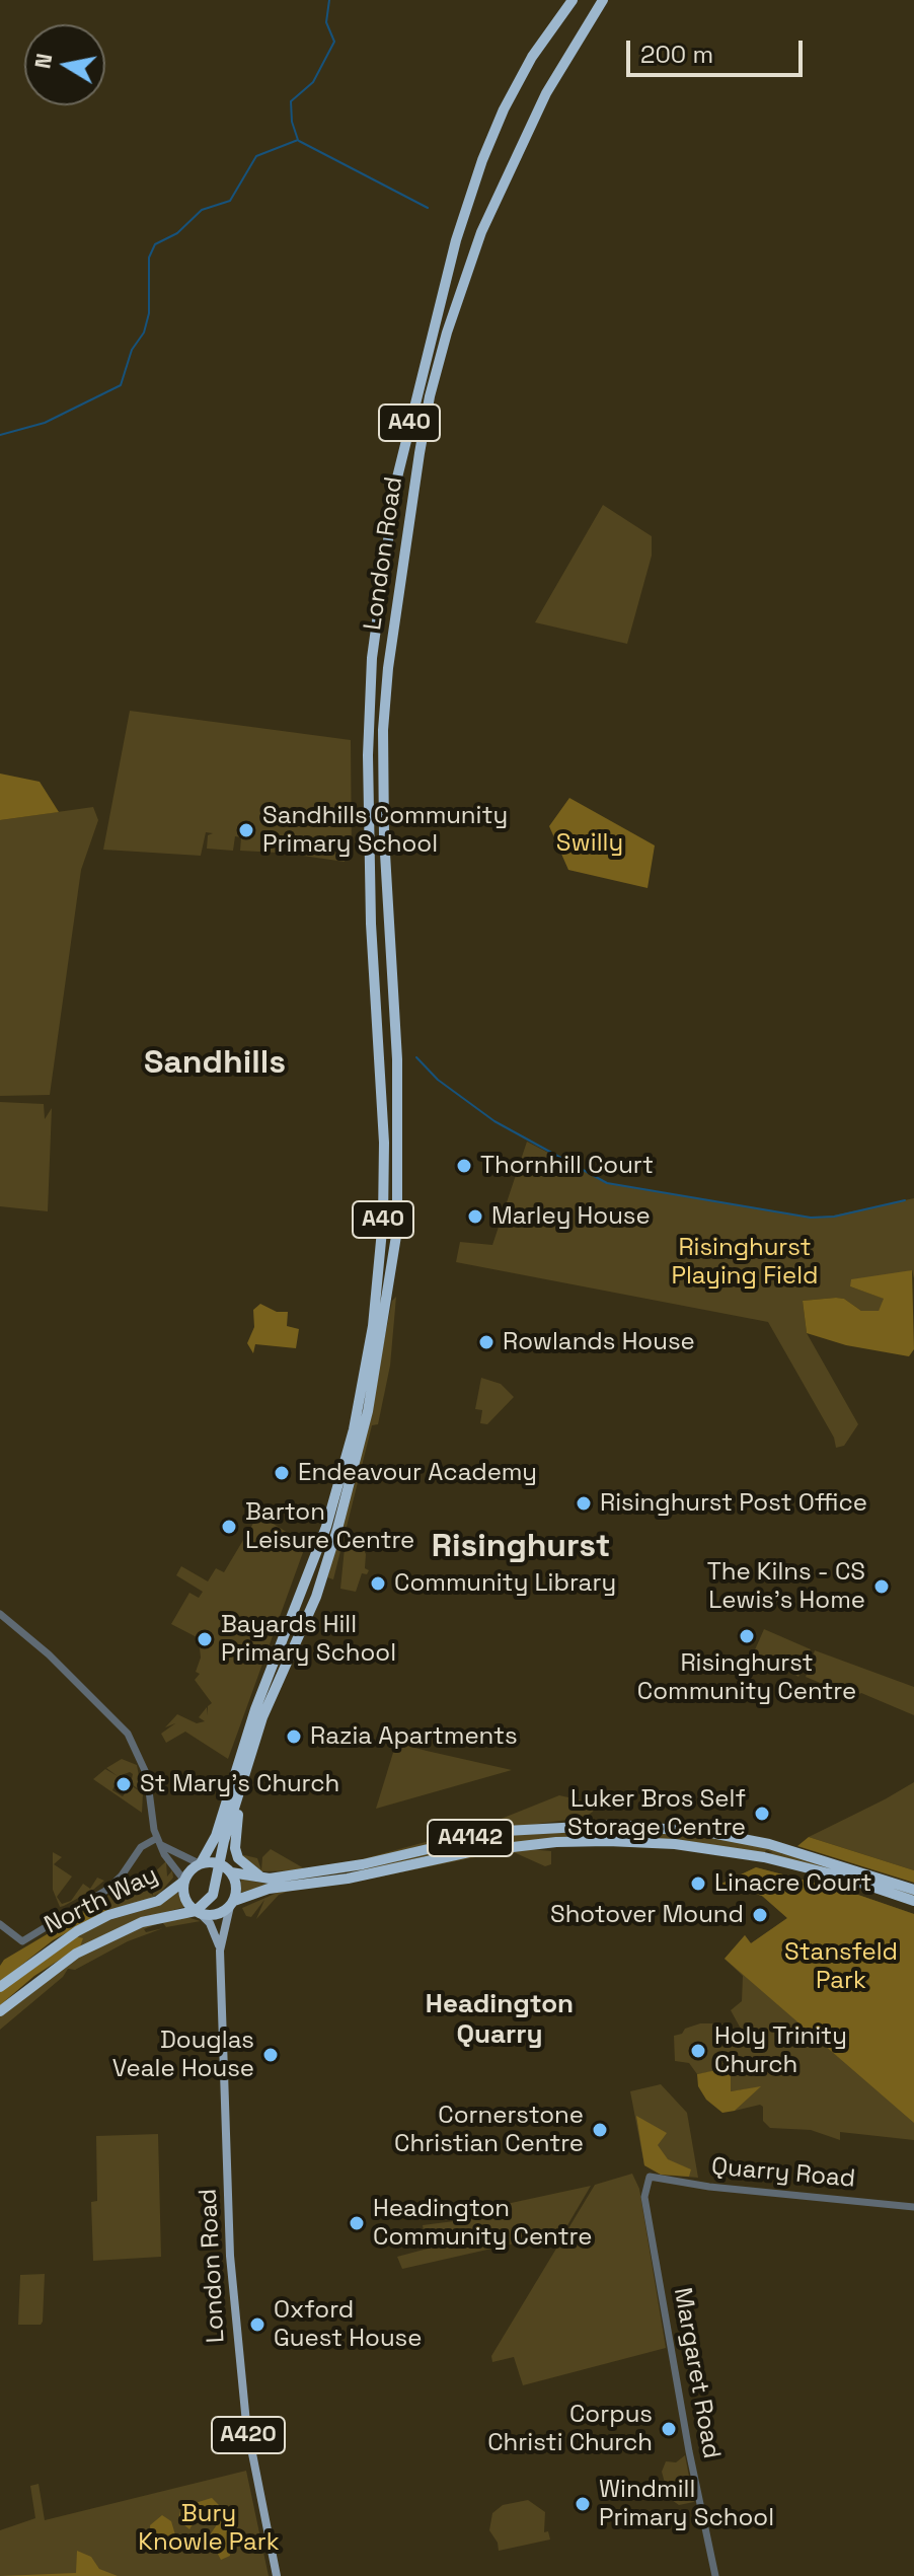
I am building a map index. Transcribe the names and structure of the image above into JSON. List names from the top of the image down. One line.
{"streets":{"highway":["A40","London Road","A4142","North Way"],"main road":["A420"],"street":["Quarry Road","Margaret Road"]},"crossings":[["A40","London Road"],["A40","North Way"],["London Road","A4142"],["London Road","North Way"],["A4142","North Way"],["Quarry Road","Margaret Road"]],"districts":["Sandhills","Risinghurst","Headington Quarry"],"parks":["Swilly","Risinghurst Playing Field","Stansfeld Park","Bury Knowle Park"],"places":["Sandhills Community Primary School","Thornhill Court","Marley House","Rowlands House","Endeavour Academy","Risinghurst Post Office","Barton Leisure Centre","Community Library","The Kilns - CS Lewis's Home","Risinghurst Community Centre","Bayards Hill Primary School","Razia Apartments","St Mary's Church","Luker Bros Self Storage Centre","Linacre Court","Shotover Mound","Holy Trinity Church","Douglas Veale House","Cornerstone Christian Centre","Headington Community Centre","Oxford Guest House","Corpus Christi Church","Windmill Primary School"],"scale_bar":"200 m","north":"left"}
